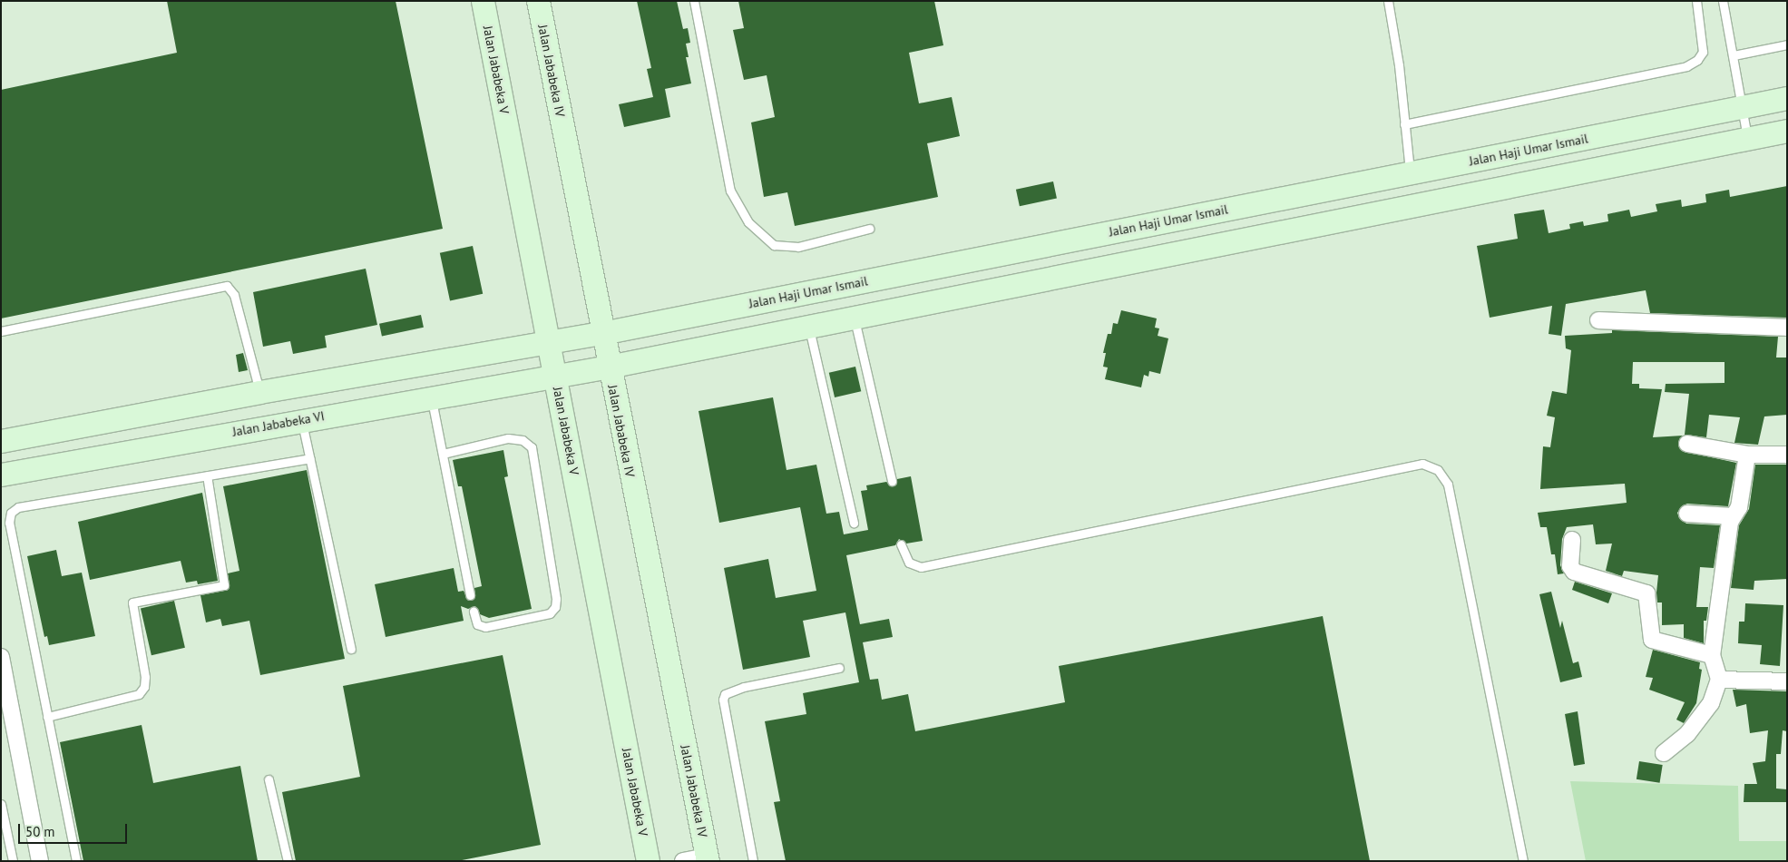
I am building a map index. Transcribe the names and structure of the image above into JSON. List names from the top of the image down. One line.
{"streets":{"street":["Jalan Jababeka V","Jalan Jababeka IV","Jalan Haji Umar Ismail","Jalan Jababeka VI"]},"crossings":[["Jalan Jababeka V","Jalan Haji Umar Ismail"],["Jalan Jababeka V","Jalan Jababeka VI"],["Jalan Jababeka IV","Jalan Haji Umar Ismail"]],"scale_bar":"50 m"}
